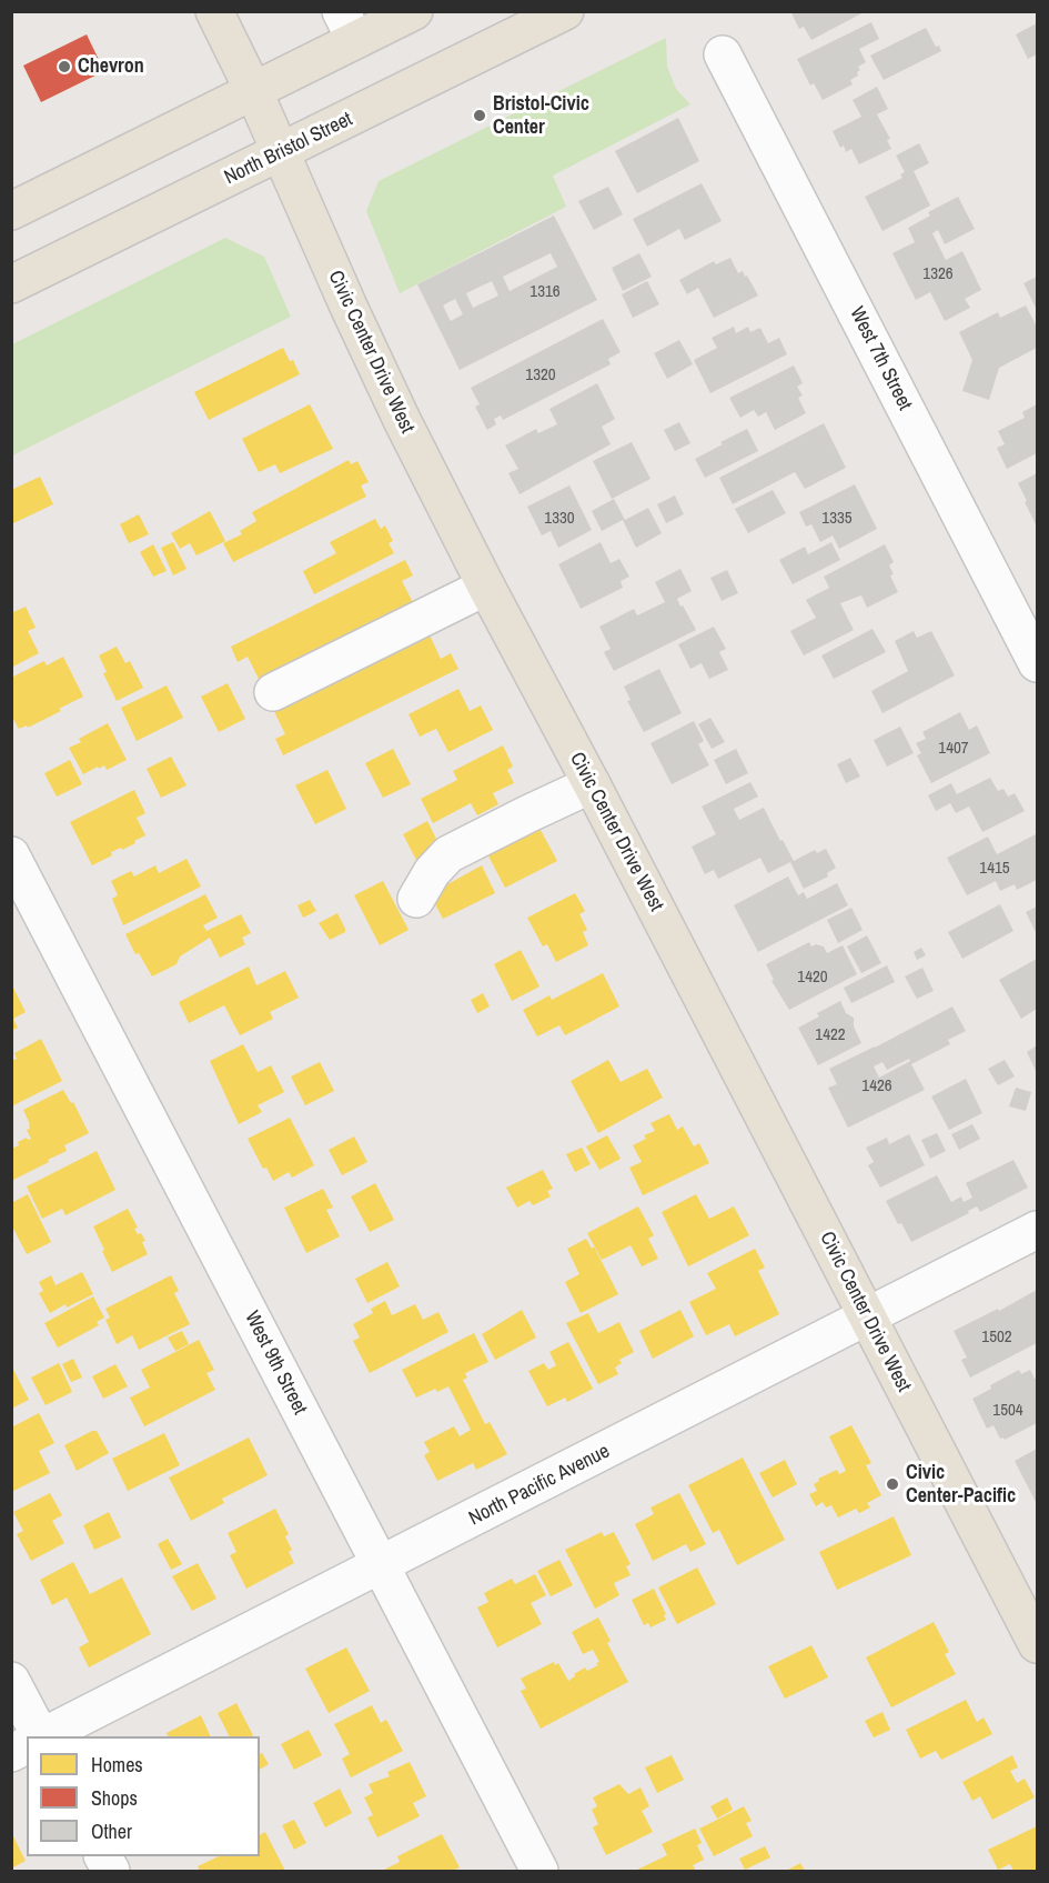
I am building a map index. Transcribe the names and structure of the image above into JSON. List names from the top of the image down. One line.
{"streets":{"main road":["North Bristol Street","Civic Center Drive West"],"street":["West 7th Street","West 9th Street","North Pacific Avenue"]},"crossings":[["North Bristol Street","Civic Center Drive West"],["Civic Center Drive West","North Pacific Avenue"],["West 9th Street","North Pacific Avenue"]],"places":["Chevron","Bristol-Civic Center","Civic Center-Pacific"],"house_numbers":["1326","1316","1320","1330","1335","1407","1415","1420","1422","1426","1502","1504"],"legend":["Homes","Shops","Other"]}
